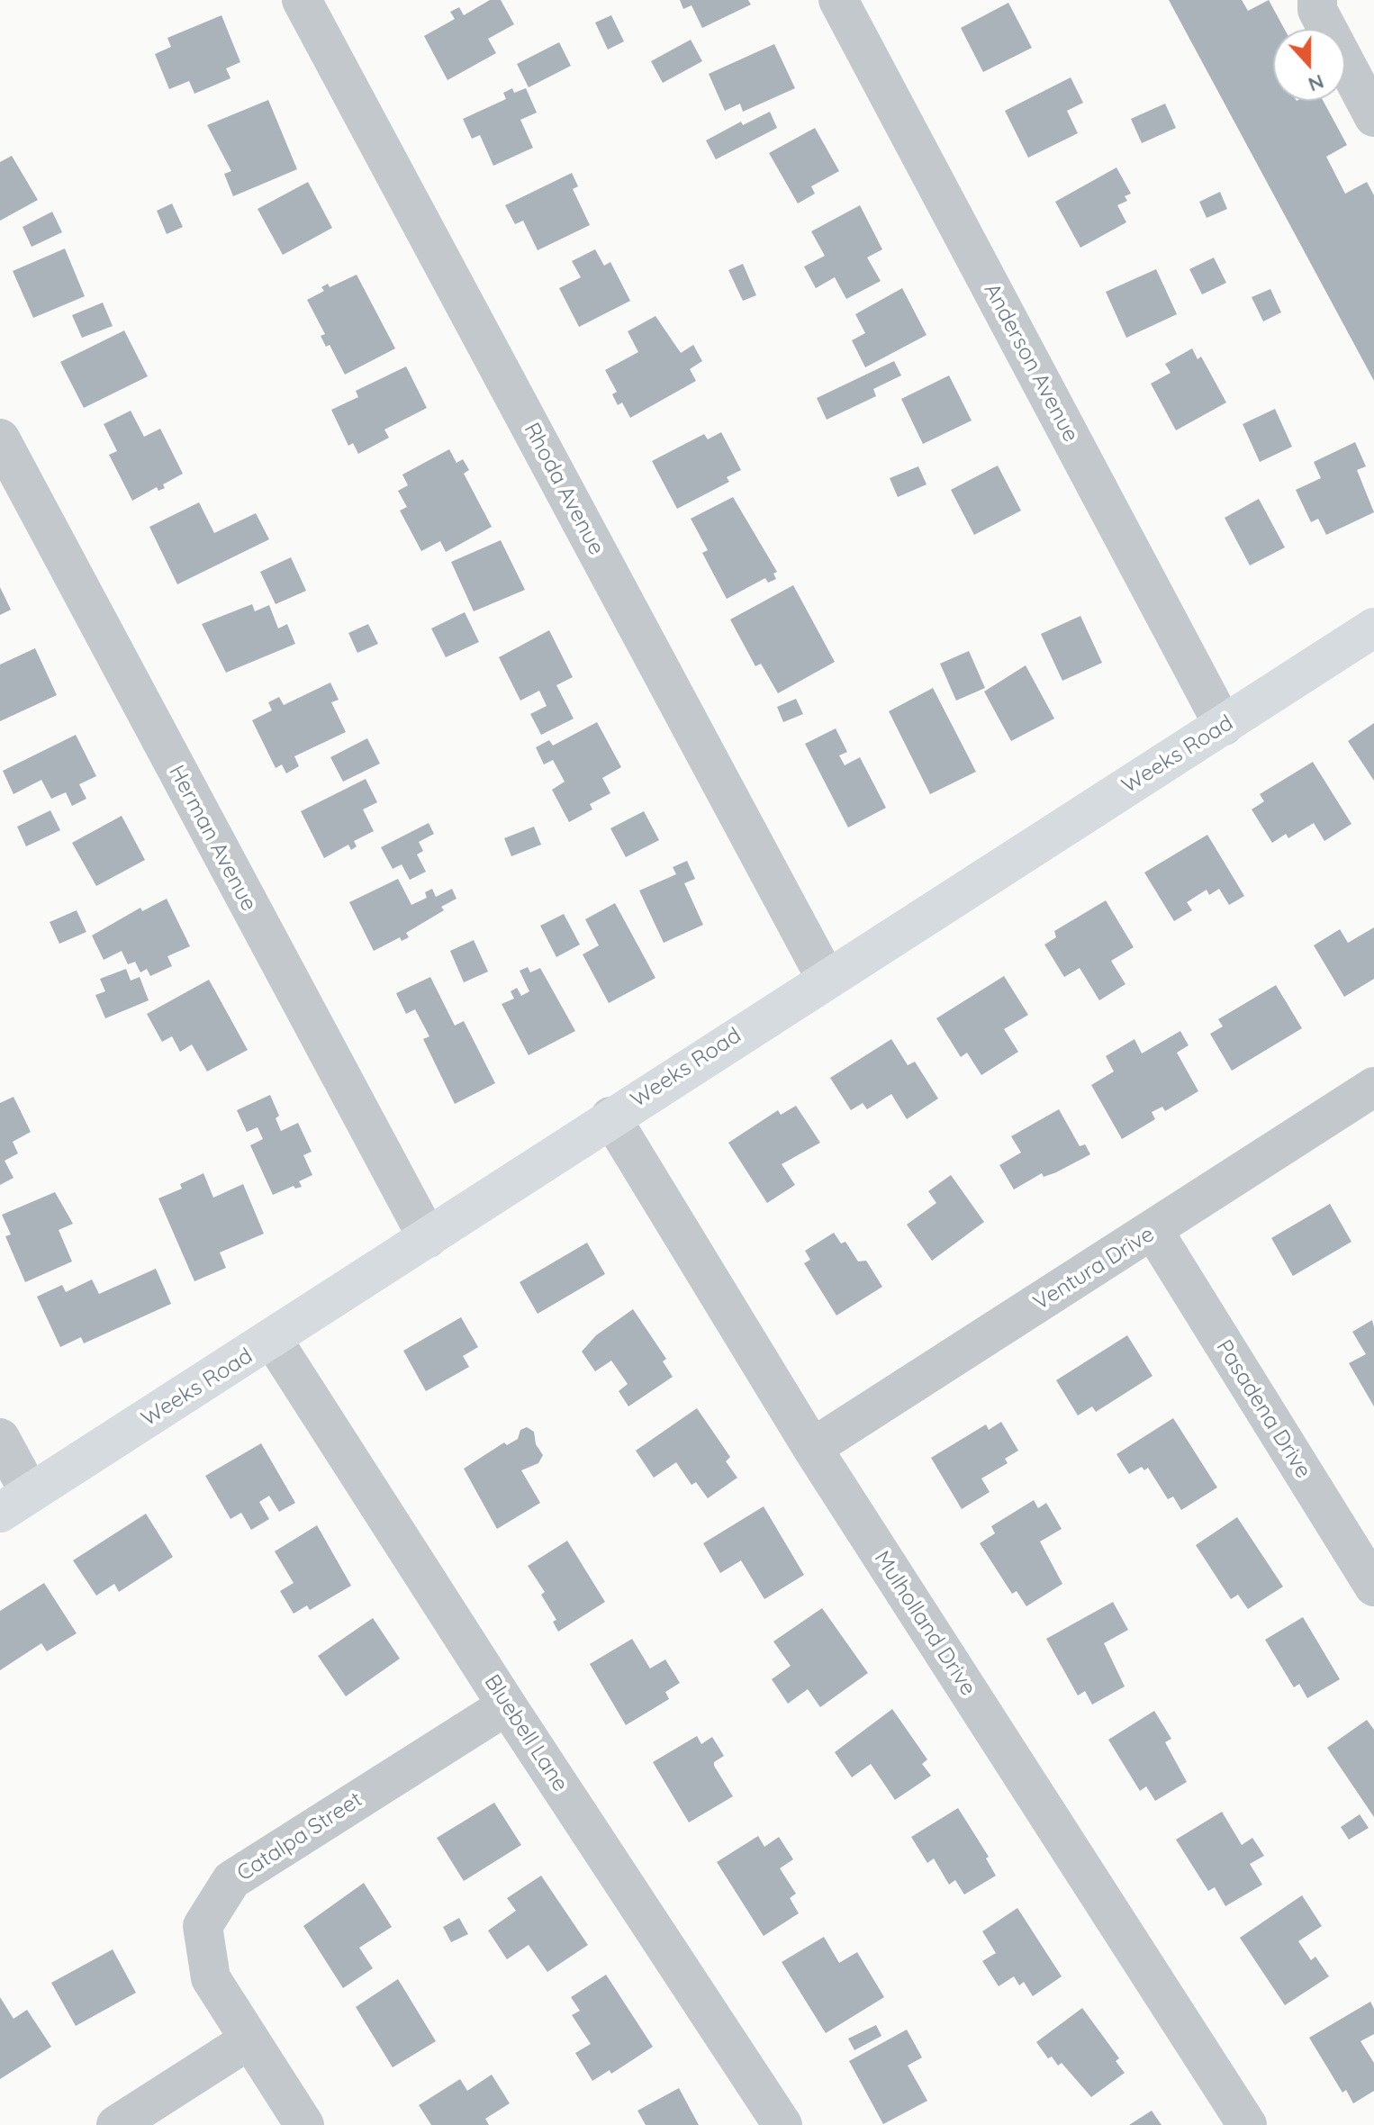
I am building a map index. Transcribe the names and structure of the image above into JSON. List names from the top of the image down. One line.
{"streets":{"street":["Anderson Avenue","Rhoda Avenue","Weeks Road","Herman Avenue","Ventura Drive","Pasadena Drive","Mulholland Drive","Bluebell Lane","Catalpa Street"]},"crossings":[["Anderson Avenue","Weeks Road"],["Rhoda Avenue","Weeks Road"],["Weeks Road","Herman Avenue"],["Weeks Road","Mulholland Drive"],["Weeks Road","Bluebell Lane"],["Ventura Drive","Pasadena Drive"],["Ventura Drive","Mulholland Drive"],["Bluebell Lane","Catalpa Street"]],"north":"bottom"}
